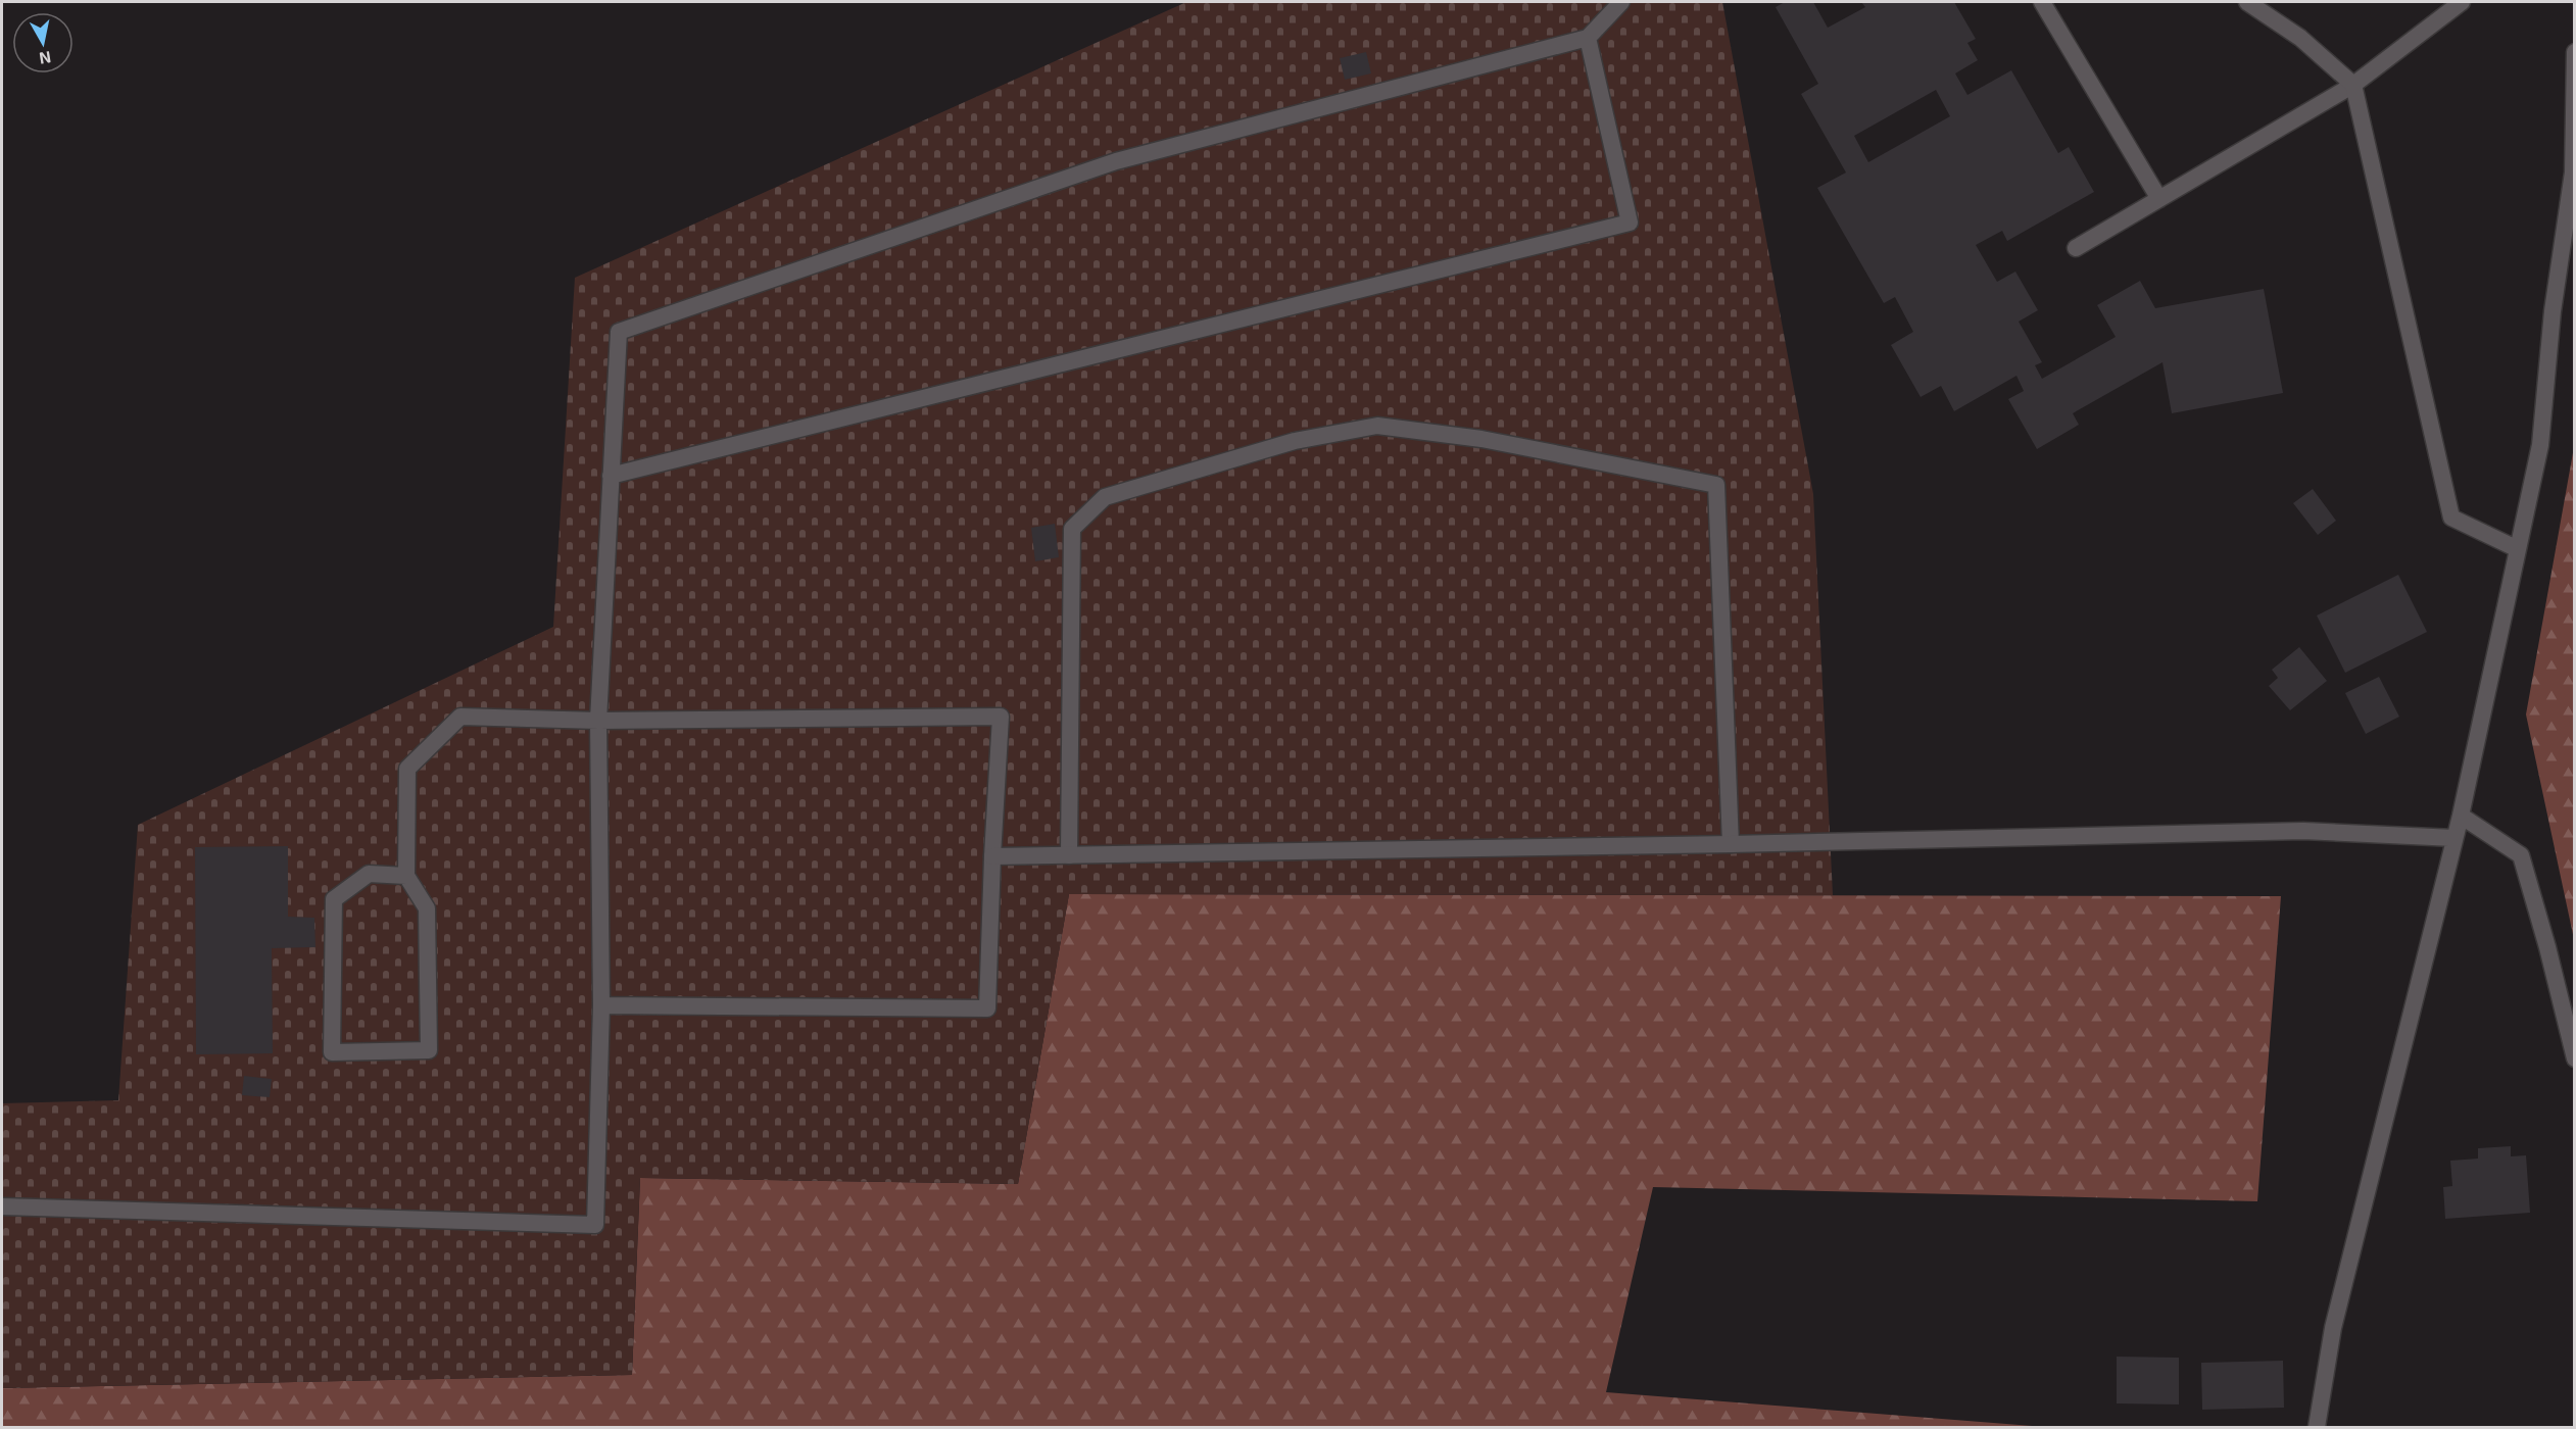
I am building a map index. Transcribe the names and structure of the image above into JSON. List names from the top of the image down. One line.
{"north":"bottom"}
